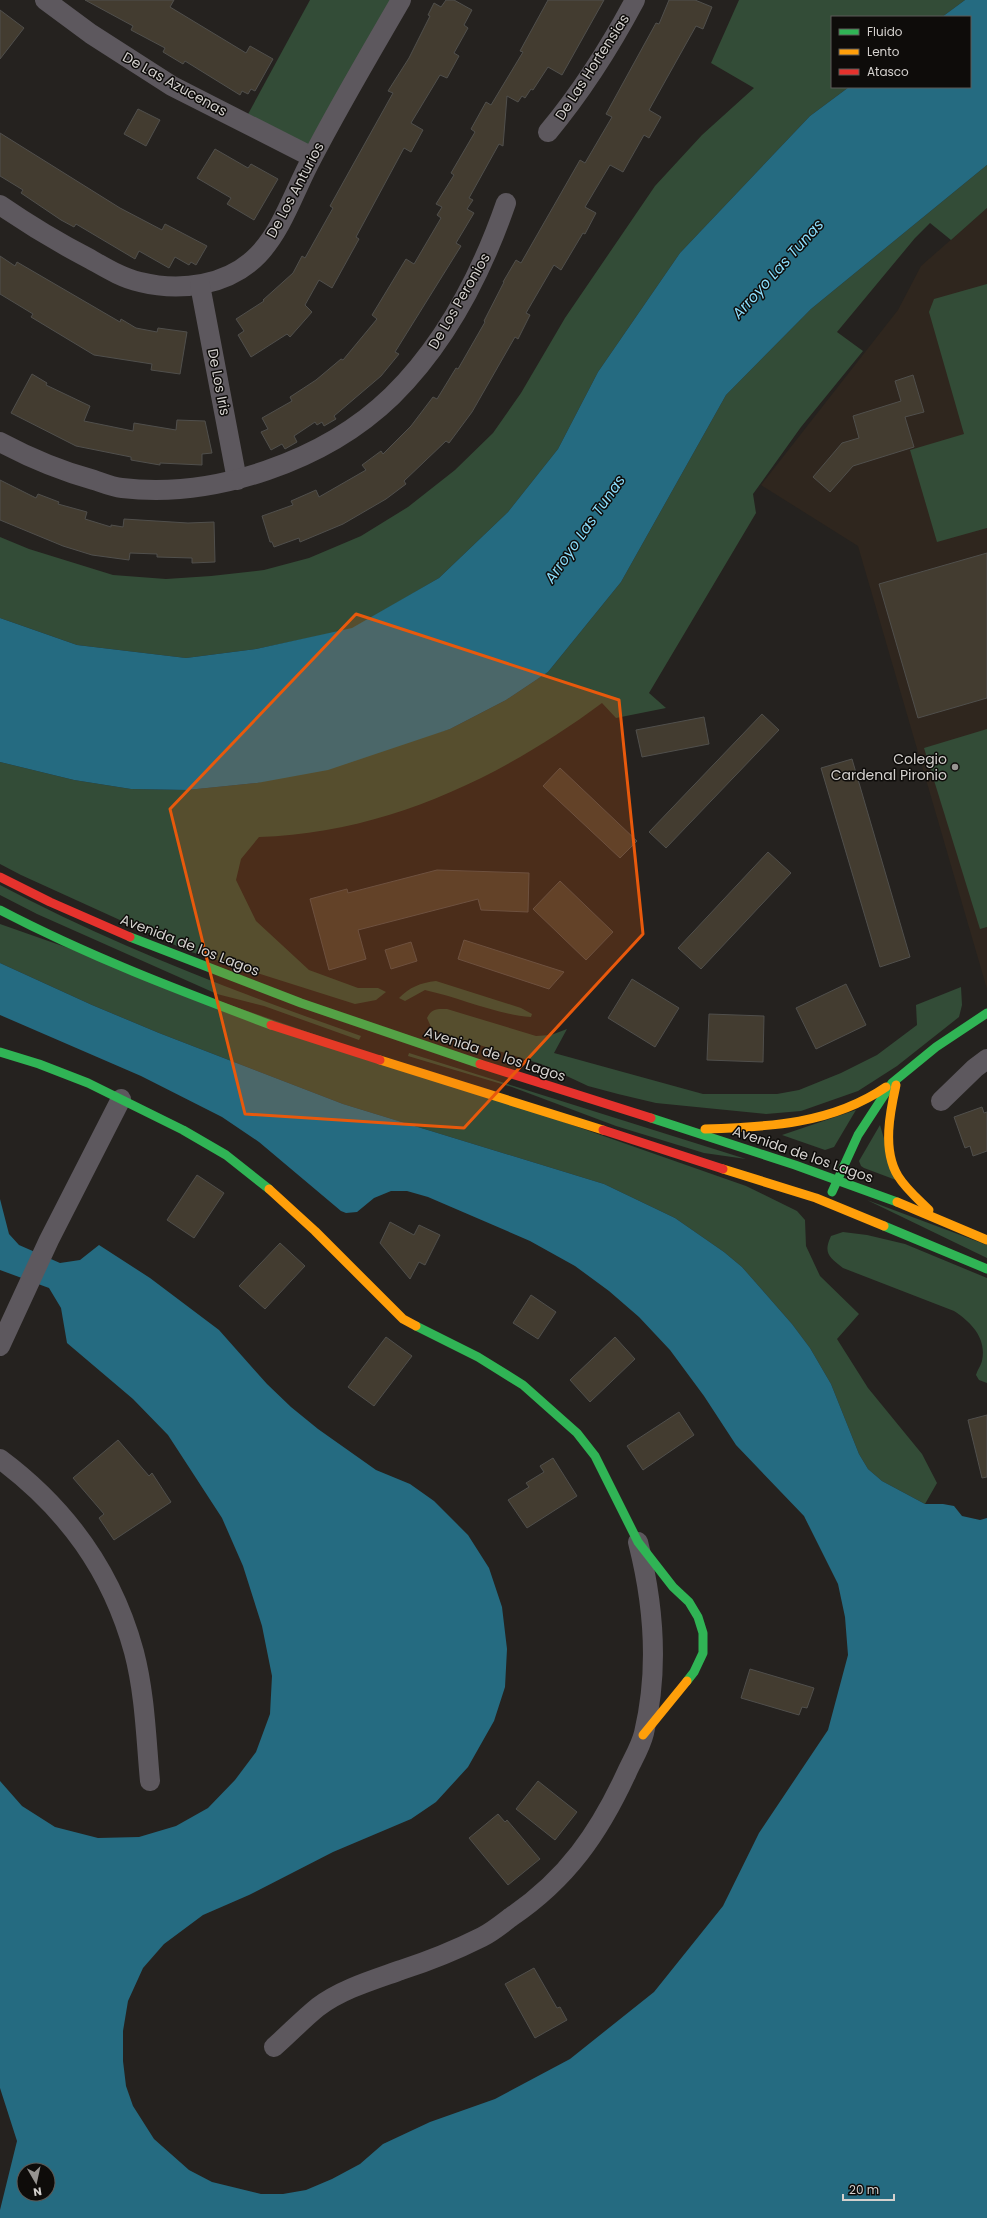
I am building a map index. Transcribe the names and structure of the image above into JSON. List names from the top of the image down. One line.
{"streets":{"street":["De Las Hortensias","De Las Azucenas","De Los Anturios","De Los Peronios","De Los Iris","Avenida de los Lagos"]},"crossings":[["De Las Azucenas","De Los Anturios"],["De Los Anturios","De Los Iris"],["De Los Peronios","De Los Iris"]],"water":["Arroyo Las Tunas"],"places":["Colegio Cardenal Pironio"],"legend":["Fluido","Lento","Atasco"],"scale_bar":"20 m","north":"bottom"}
